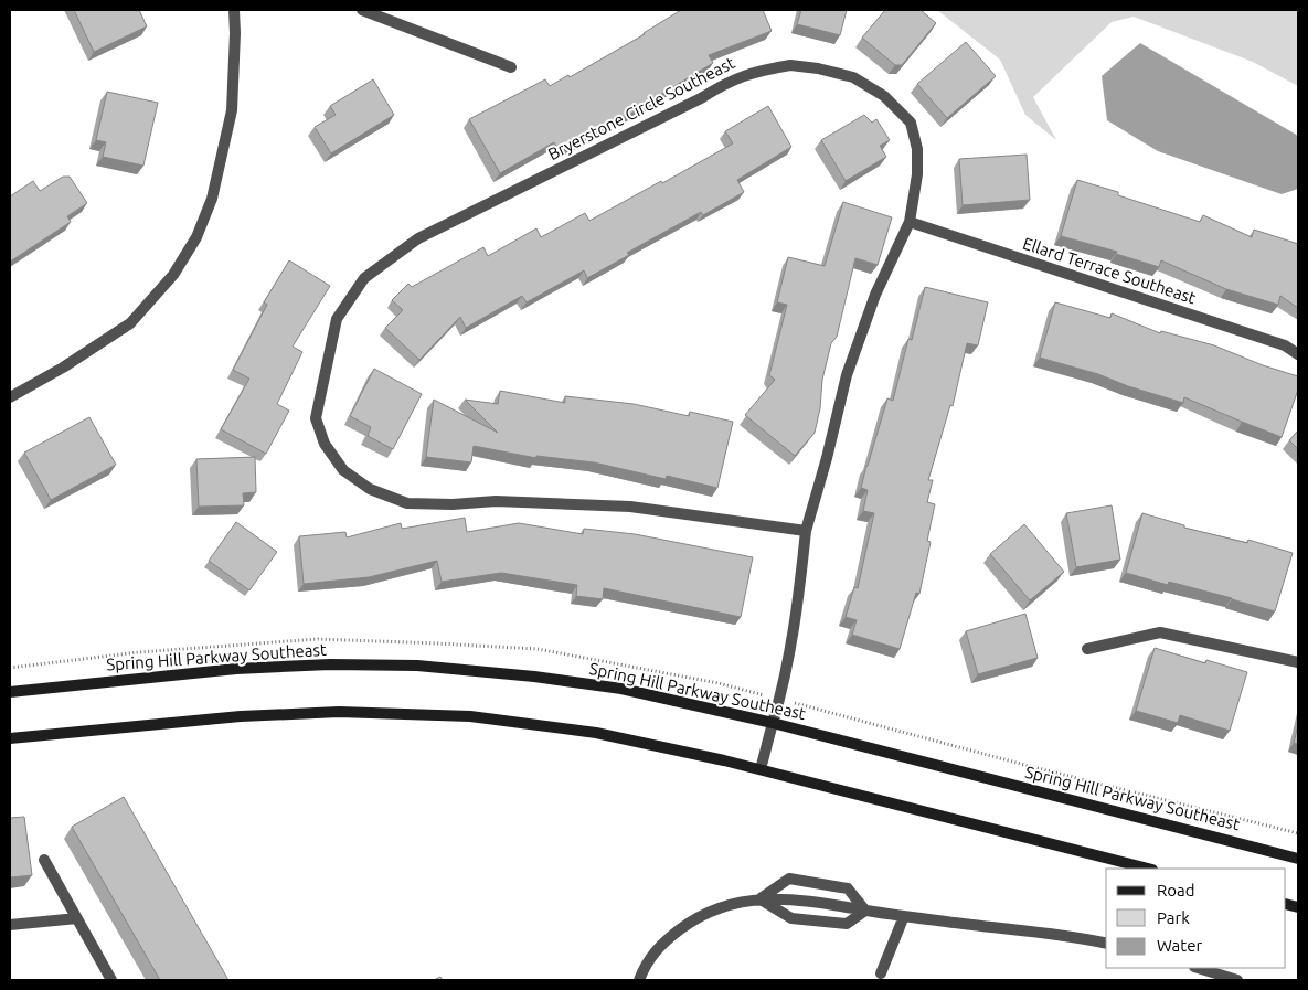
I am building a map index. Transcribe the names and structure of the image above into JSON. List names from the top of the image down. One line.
{"streets":{"street":["Bryerstone Circle Southeast","Ellard Terrace Southeast","Spring Hill Parkway Southeast"]},"crossings":[["Bryerstone Circle Southeast","Ellard Terrace Southeast"]],"legend":["Road","Park","Water"]}
